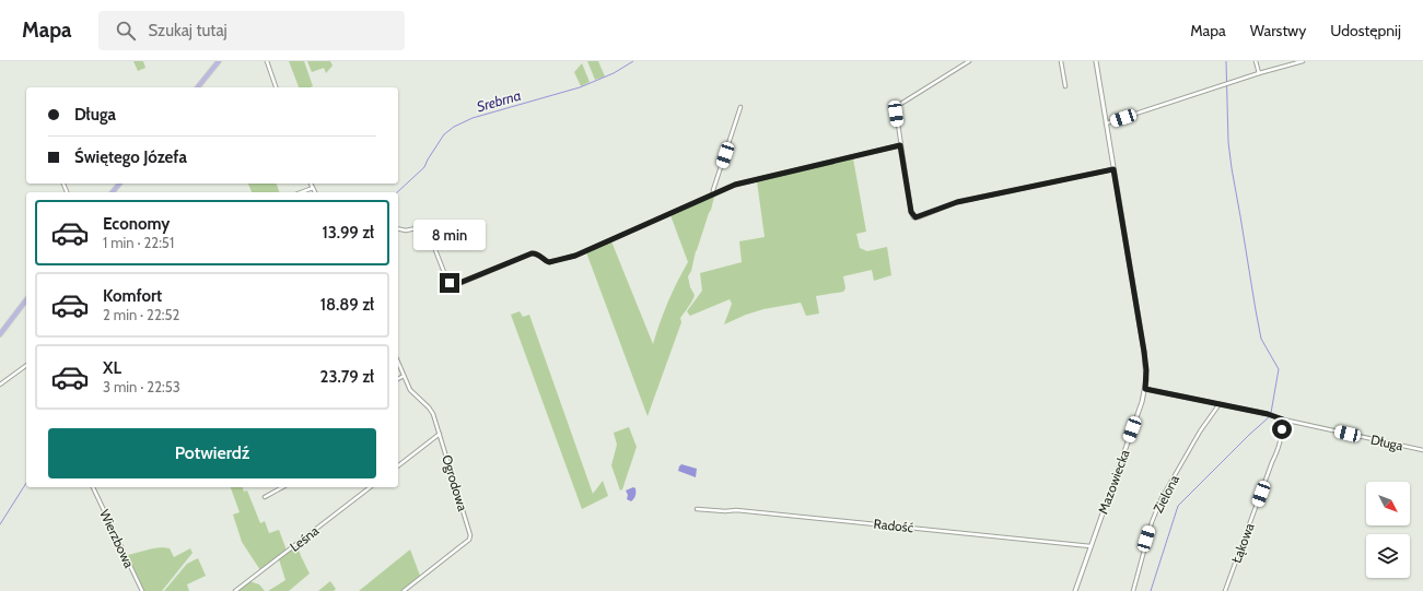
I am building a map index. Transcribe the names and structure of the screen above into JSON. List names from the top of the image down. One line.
{"streets":{"street":["Długa","Mazowiecka","Ogrodowa","Zielona","Radość","Wierzbowa","Leśna","Łąkowa"]},"crossings":[["Długa","Mazowiecka"],["Długa","Zielona"],["Długa","Łąkowa"],["Mazowiecka","Radość"]],"water":["Srebrna"],"north":"bottom right","page":{"header":"Mapa","search":"Szukaj tutaj","nav":["Mapa","Warstwy","Udostępnij"],"banner":["Długa","Świętego Józefa"],"list":[{"name":"Economy","note":"1 min · 22:51","value":"13.99 zł"},{"name":"Komfort","note":"2 min · 22:52","value":"18.89 zł"},{"name":"XL","note":"3 min · 22:53","value":"23.79 zł"}],"bubble":"8 min","buttons":"Potwierdź"}}
